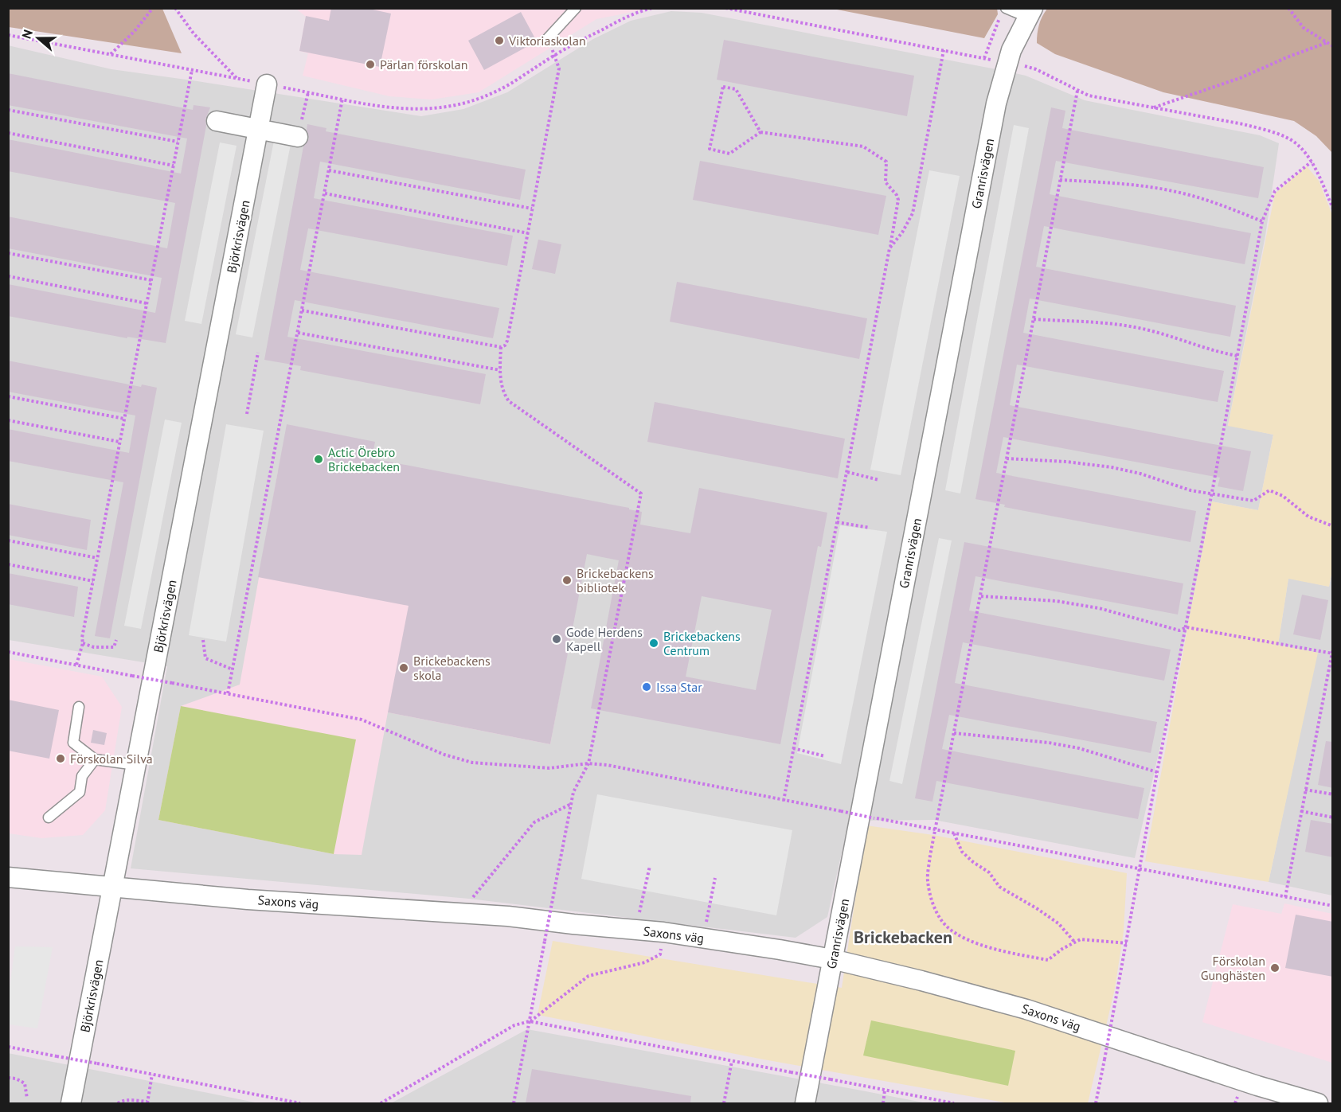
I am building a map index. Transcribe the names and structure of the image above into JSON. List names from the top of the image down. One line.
{"streets":{"street":["Granrisvägen","Björkrisvägen","Saxons väg"]},"crossings":[["Granrisvägen","Saxons väg"],["Björkrisvägen","Saxons väg"]],"districts":["Brickebacken"],"places":["Viktoriaskolan","Pärlan förskolan","Actic Örebro Brickebacken","Brickebackens bibliotek","Gode Herdens Kapell","Brickebackens Centrum","Brickebackens skola","Issa Star","Förskolan Silva","Förskolan Gunghästen"],"north":"left"}
